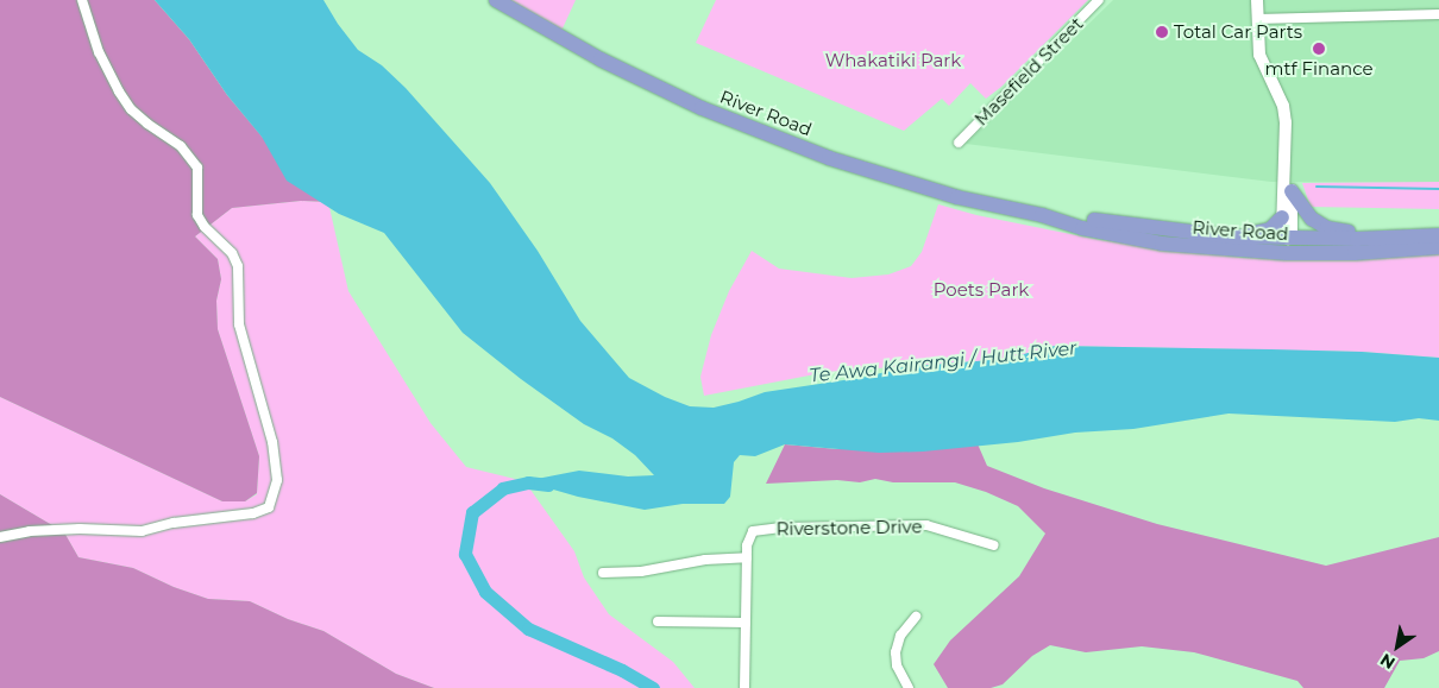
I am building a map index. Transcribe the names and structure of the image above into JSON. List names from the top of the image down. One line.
{"streets":{"highway":["River Road"],"street":["Masefield Street","Riverstone Drive"]},"water":["Te Awa Kairangi / Hutt River"],"parks":["Whakatiki Park","Poets Park"],"places":["Total Car Parts","mtf Finance"],"north":"bottom left"}
